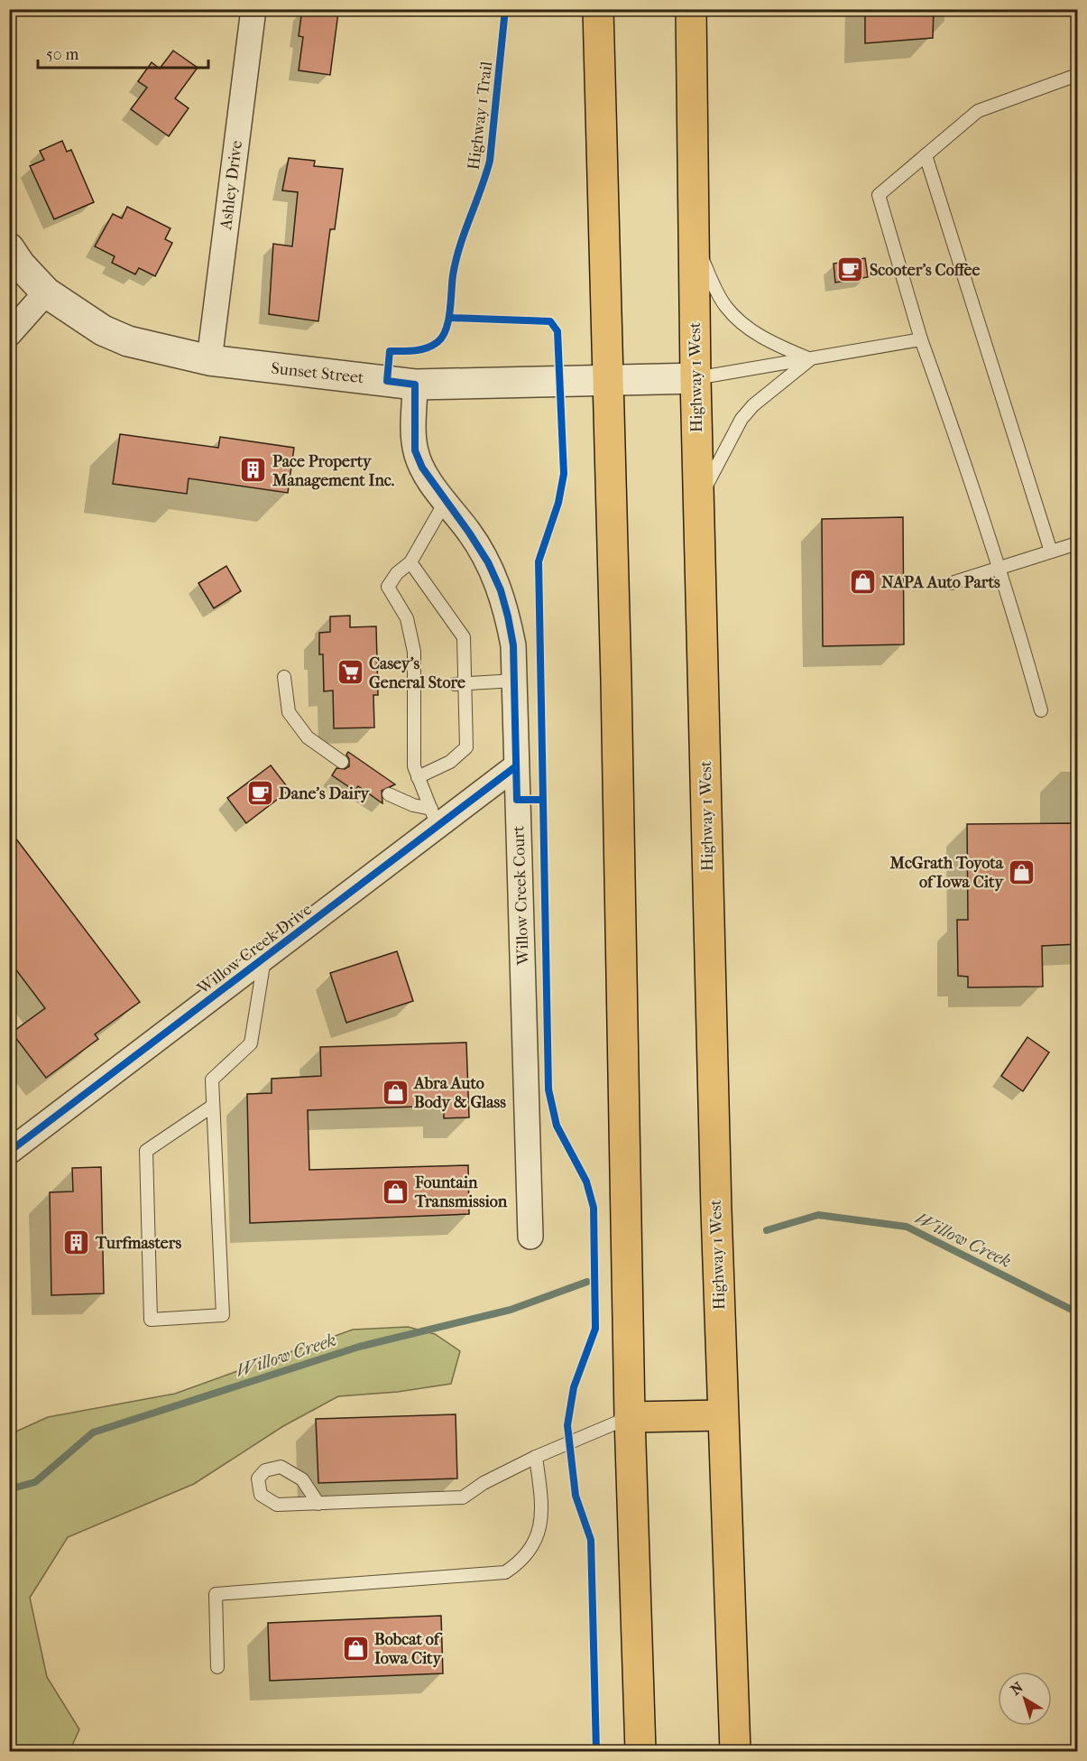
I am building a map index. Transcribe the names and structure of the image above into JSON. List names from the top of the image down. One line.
{"streets":{"main road":["Highway 1 West"],"street":["Ashley Drive","Sunset Street","Willow Creek Court","Willow Creek Drive"],"cycle path":["Highway 1 Trail"]},"crossings":[["Ashley Drive","Sunset Street"],["Sunset Street","Highway 1 West"],["Sunset Street","Willow Creek Court"],["Willow Creek Court","Willow Creek Drive"]],"water":["Willow Creek"],"places":{"cafe":["Scooter's Coffee","Dane's Dairy"],"building":["Pace Property Management Inc.","Turfmasters"],"shop":["NAPA Auto Parts","McGrath Toyota of Iowa City","Abra Auto Body & Glass","Fountain Transmission","Bobcat of Iowa City"],"supermarket":["Casey's General Store"]},"scale_bar":"50 m","north":"top left"}
